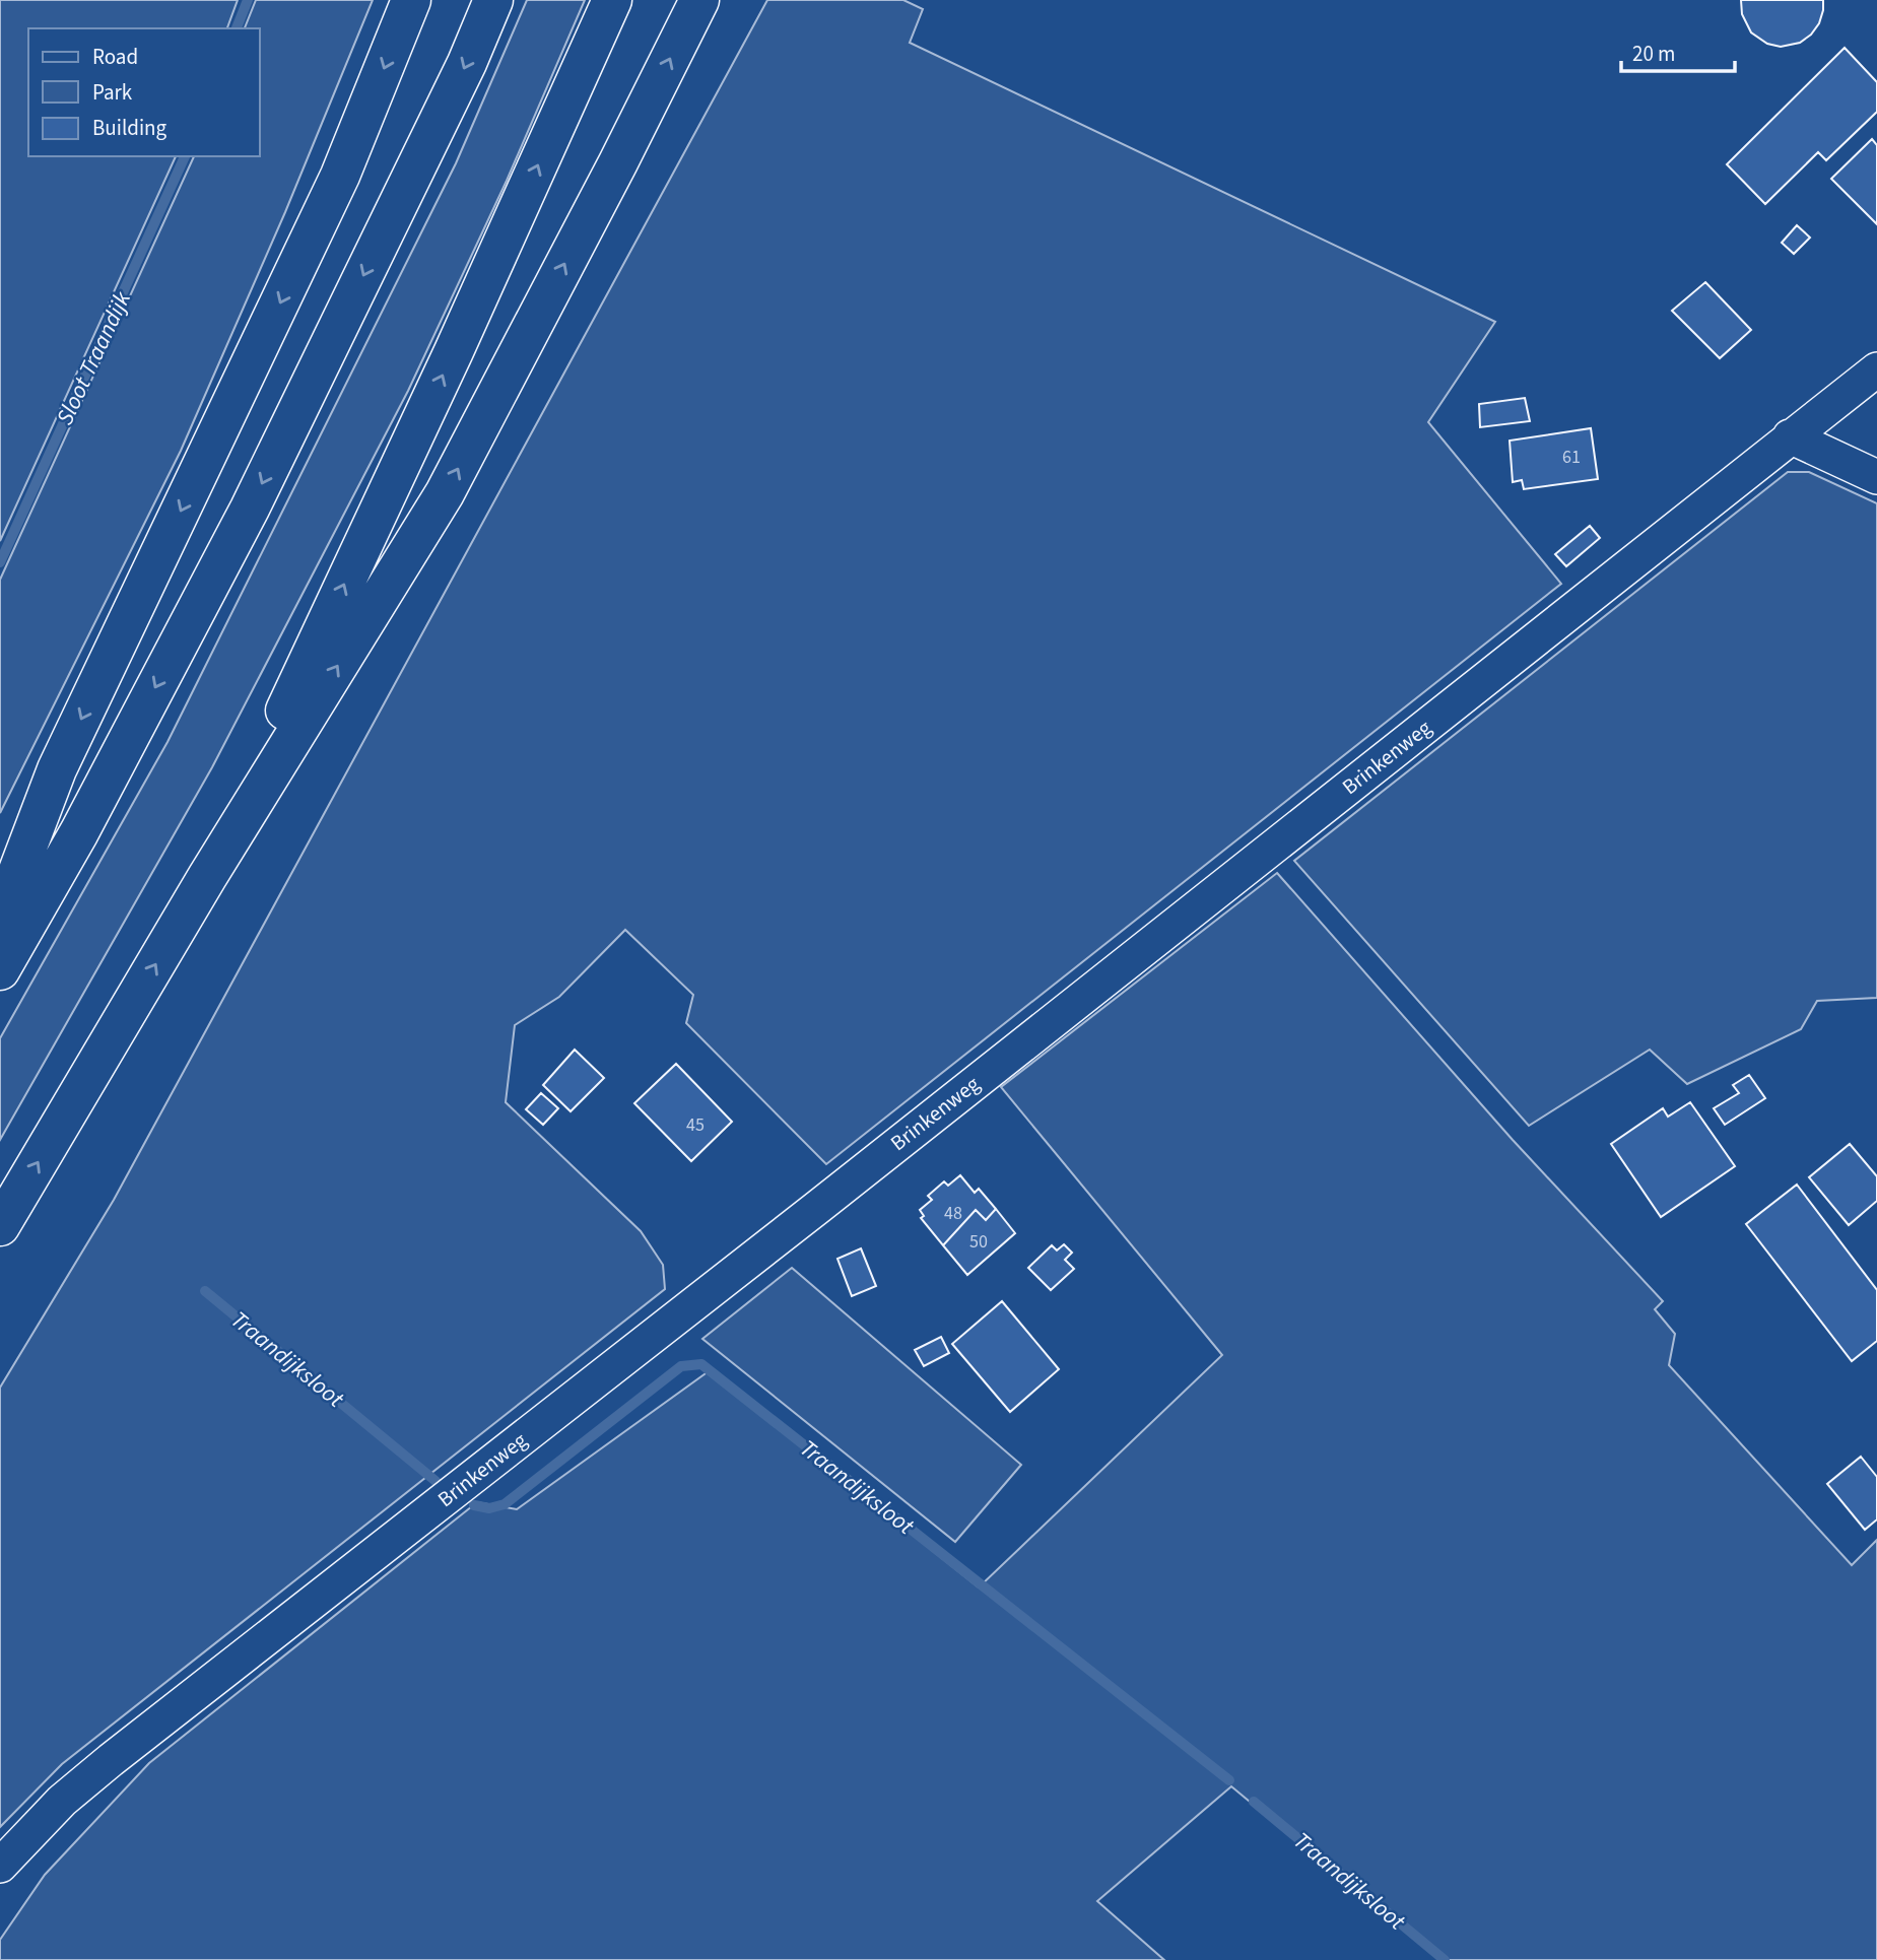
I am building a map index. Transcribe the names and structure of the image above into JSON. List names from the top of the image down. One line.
{"streets":{"street":["Brinkenweg"]},"water":["Sloot Traandijk","Traandijksloot"],"house_numbers":["61","45","48","50"],"legend":["Road","Park","Building"],"scale_bar":"20 m"}
